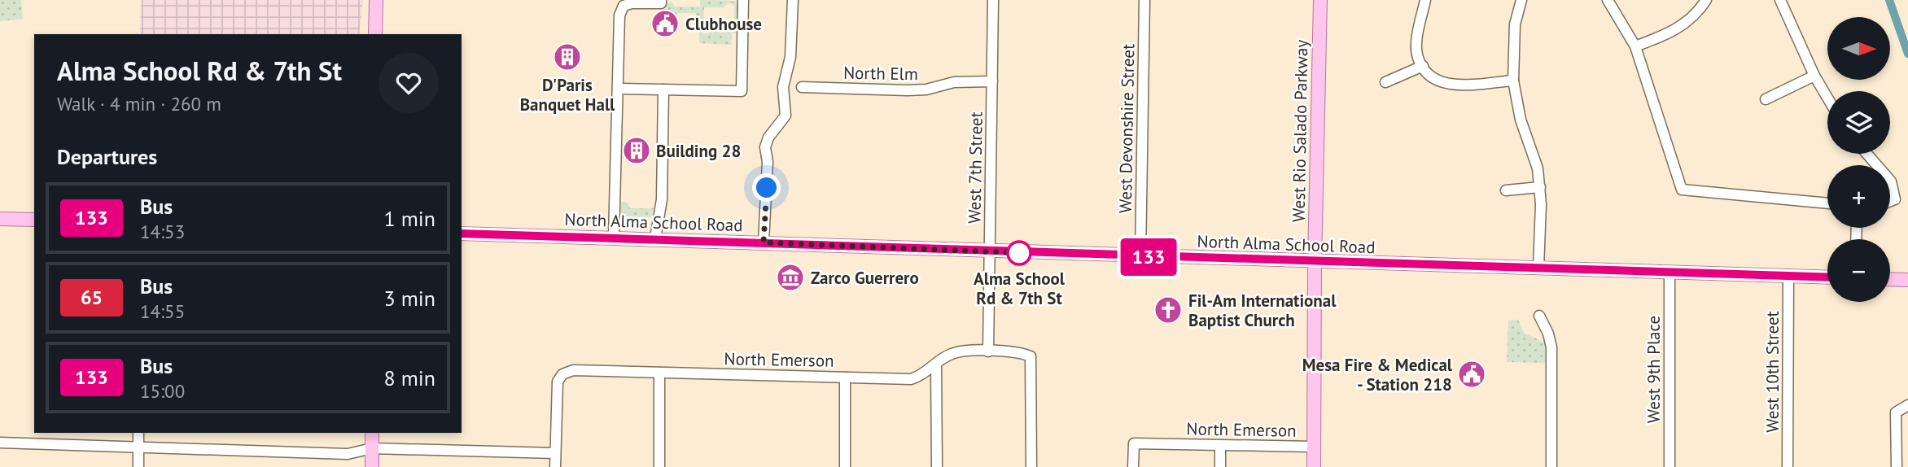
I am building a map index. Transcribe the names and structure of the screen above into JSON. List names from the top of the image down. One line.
{"streets":{"main road":["West Rio Salado Parkway","North Alma School Road"],"street":["North Elm","West Devonshire Street","West 7th Street","North Emerson","West 9th Place","West 10th Street"]},"crossings":[["North Elm","West 7th Street"],["West Devonshire Street","North Alma School Road"],["West Rio Salado Parkway","North Alma School Road"],["West Rio Salado Parkway","North Emerson"],["West 7th Street","North Alma School Road"],["West 7th Street","North Emerson"],["North Alma School Road","West 9th Place"],["North Alma School Road","West 10th Street"]],"places":{"public building":["Clubhouse","Mesa Fire & Medical - Station 218"],"building":["D'Paris Banquet Hall","Building 28"],"other":["Alma School Rd & 7th St"],"museum":["Zarco Guerrero"],"church":["Fil-Am International Baptist Church"]},"lines":["bus line 133"],"north":"right","page":{"on_map":"133","map_buttons":["+","−"],"heading":[["Alma School Rd & 7th St","Walk · 4 min · 260 m"],"Departures"],"list":[{"mark":"133","name":"Bus","note":"14:53","value":"1 min"},{"mark":"65","name":"Bus","note":"14:55","value":"3 min"},{"mark":"133","name":"Bus","note":"15:00","value":"8 min"}]}}
